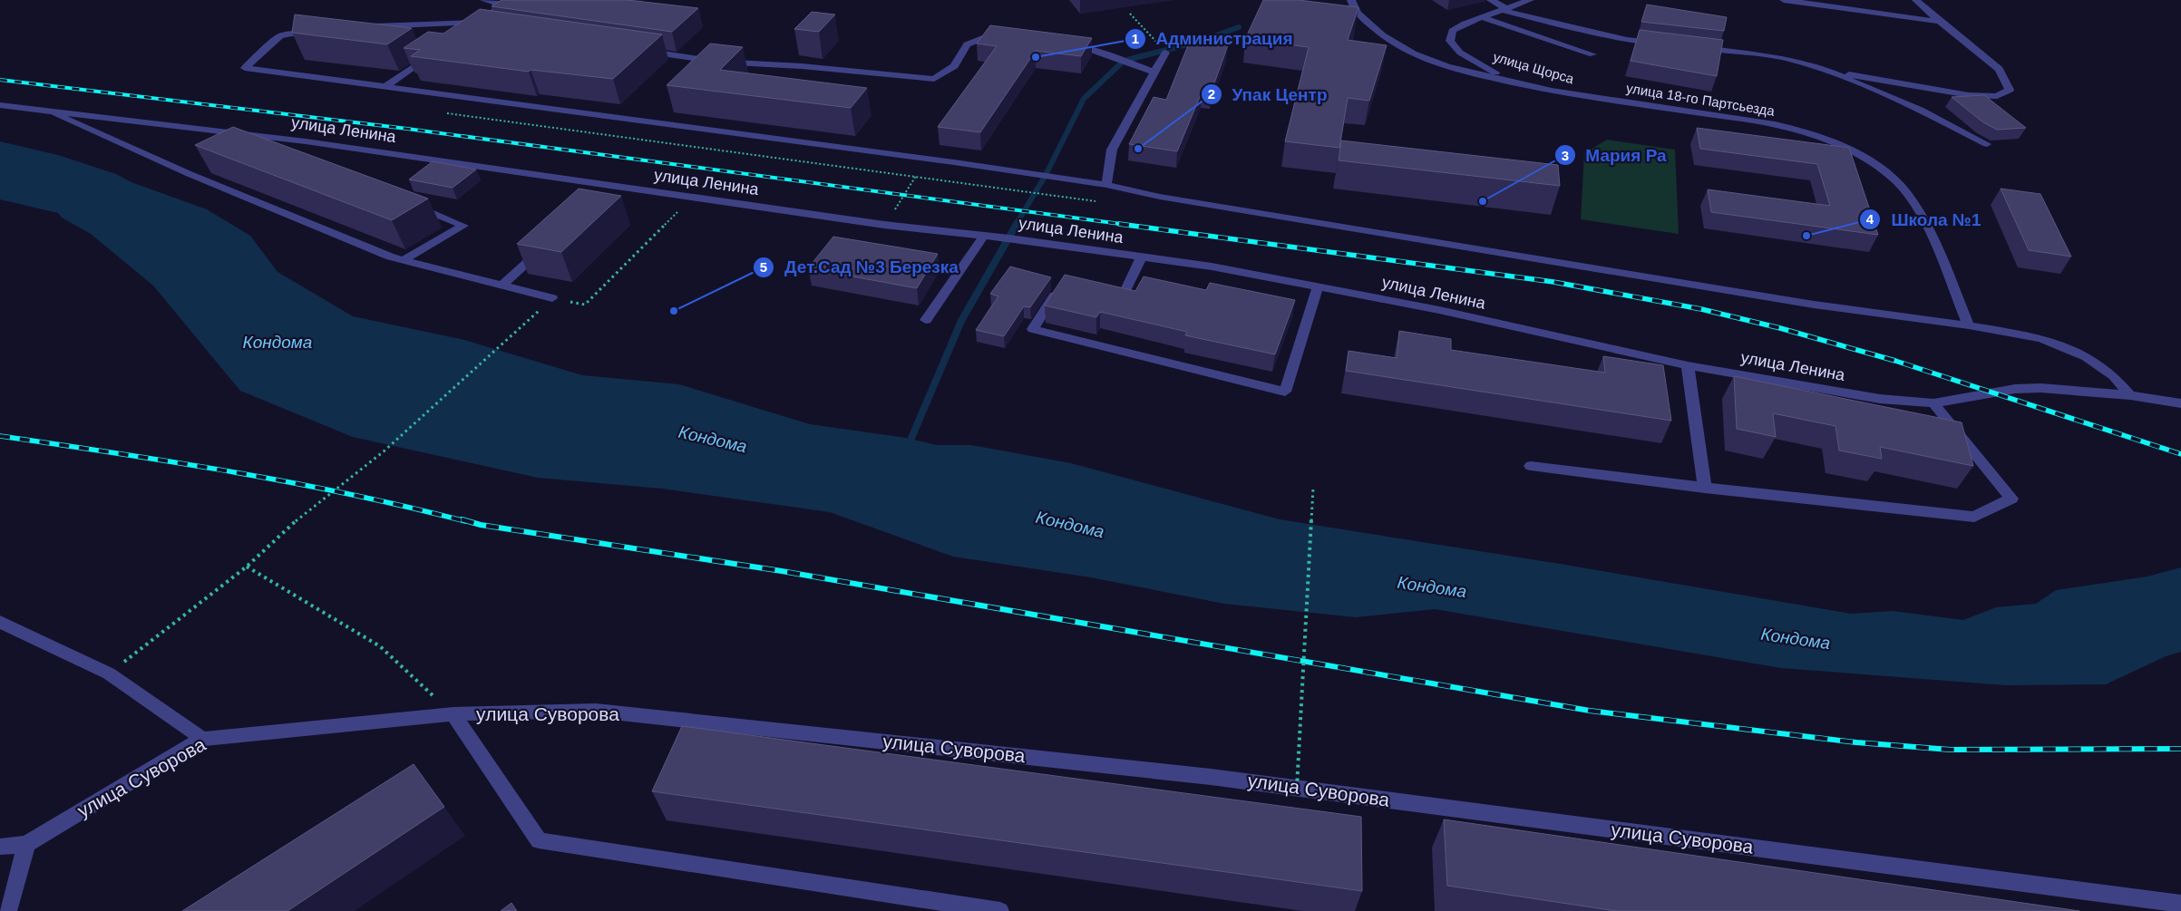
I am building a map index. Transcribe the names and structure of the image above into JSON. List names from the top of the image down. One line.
{"streets":{"street":["улица Щорса","улица 18-го Партсьезда","улица Ленина","улица Суворова"]},"crossings":[["улица Щорса","улица 18-го Партсьезда"]],"water":["Кондома"],"places":["Администрация","Упак Центр","Мария Ра","Школа №1","Дет.Сад №3 Березка"]}
